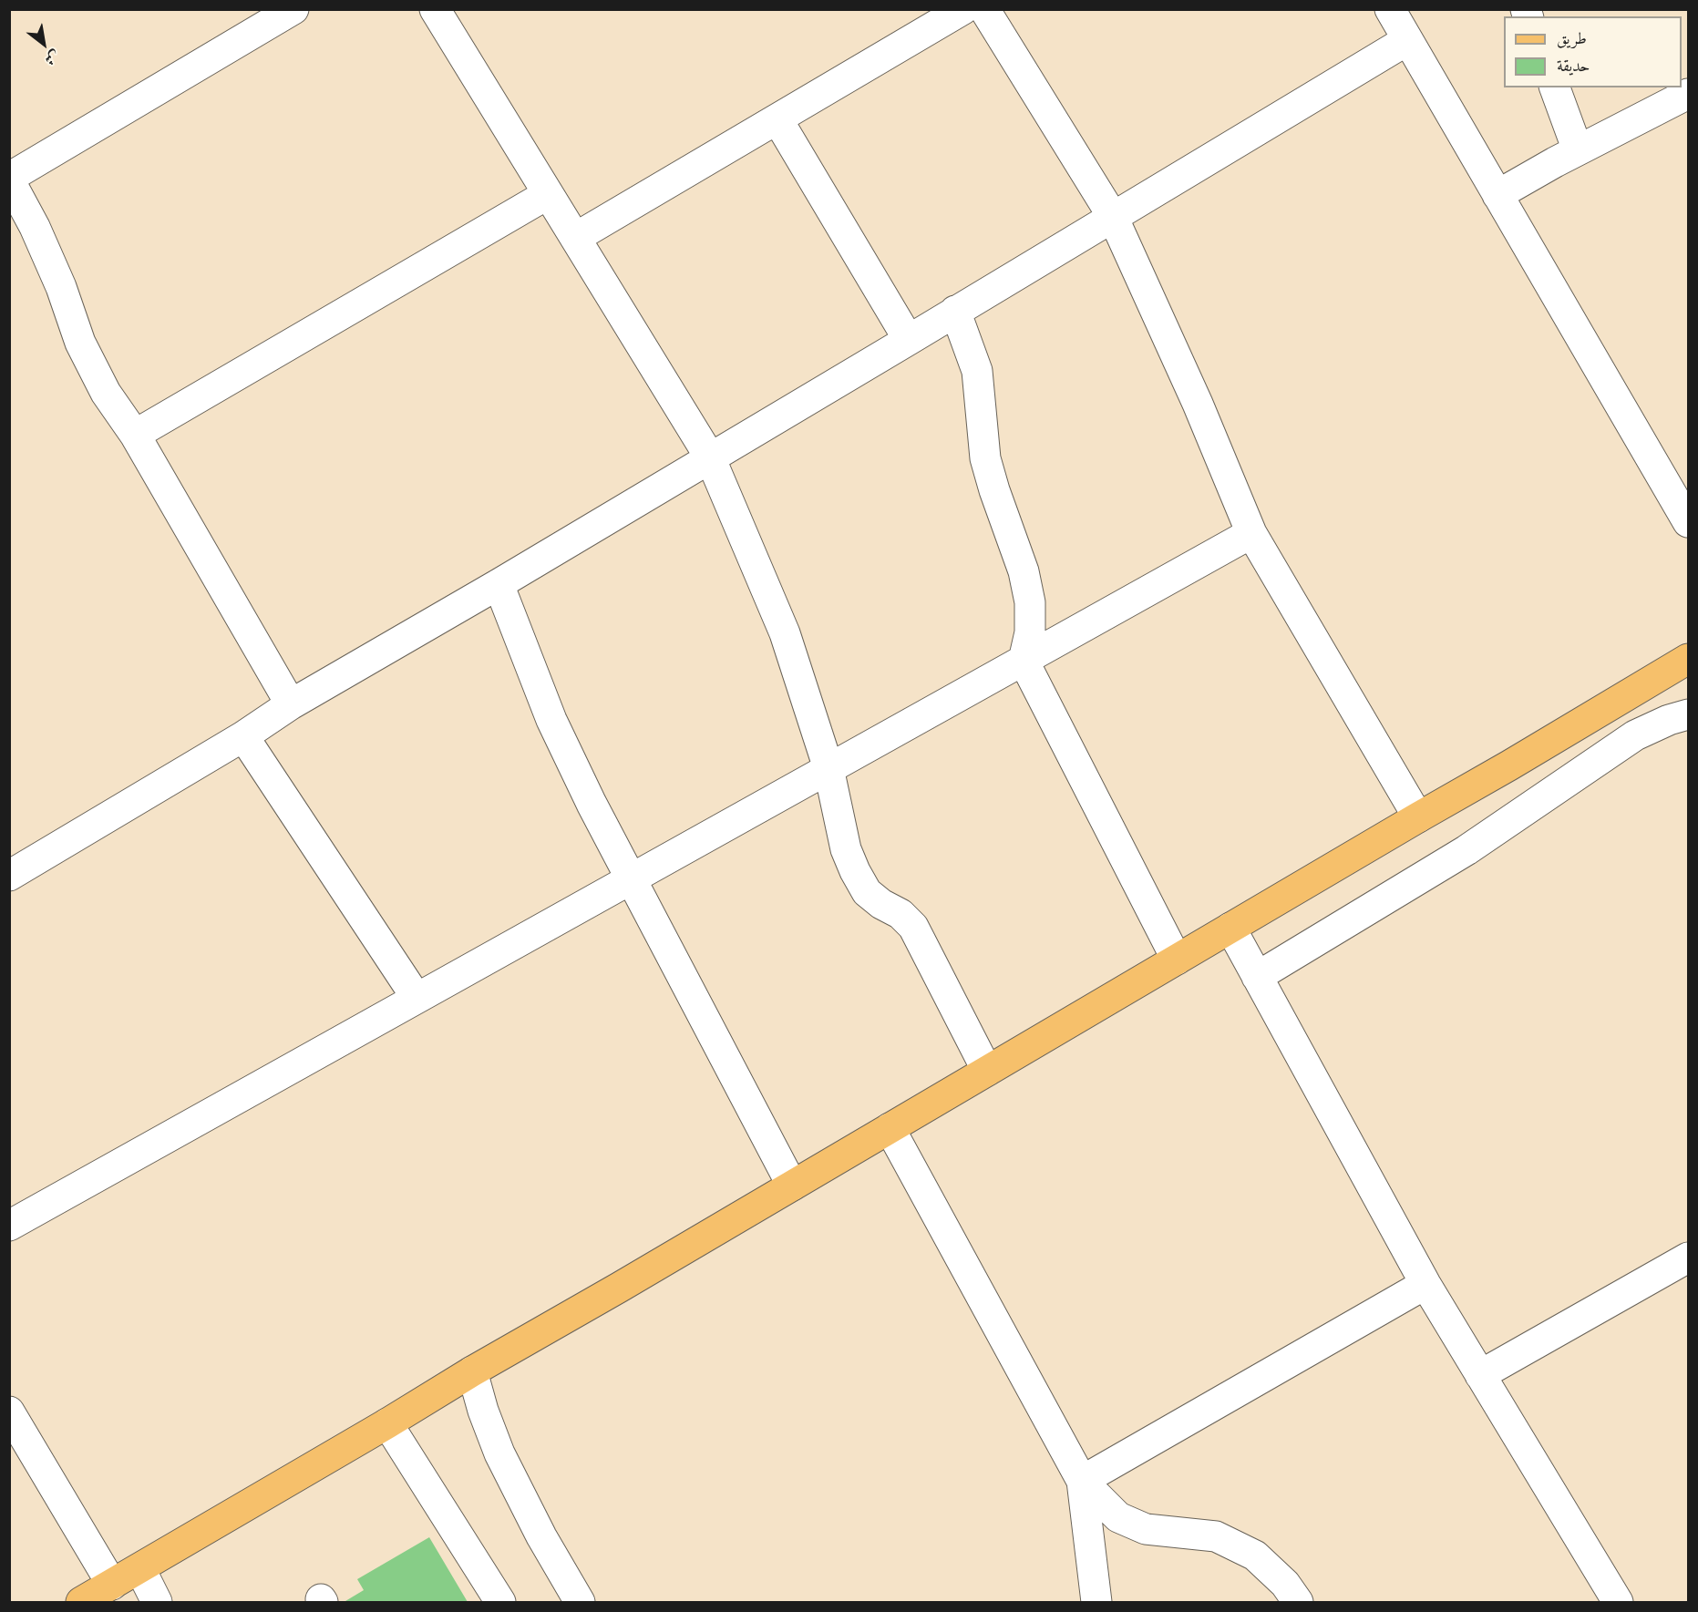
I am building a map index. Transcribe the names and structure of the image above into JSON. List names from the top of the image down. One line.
{"legend":["طريق","حديقة"],"north":"bottom right"}
